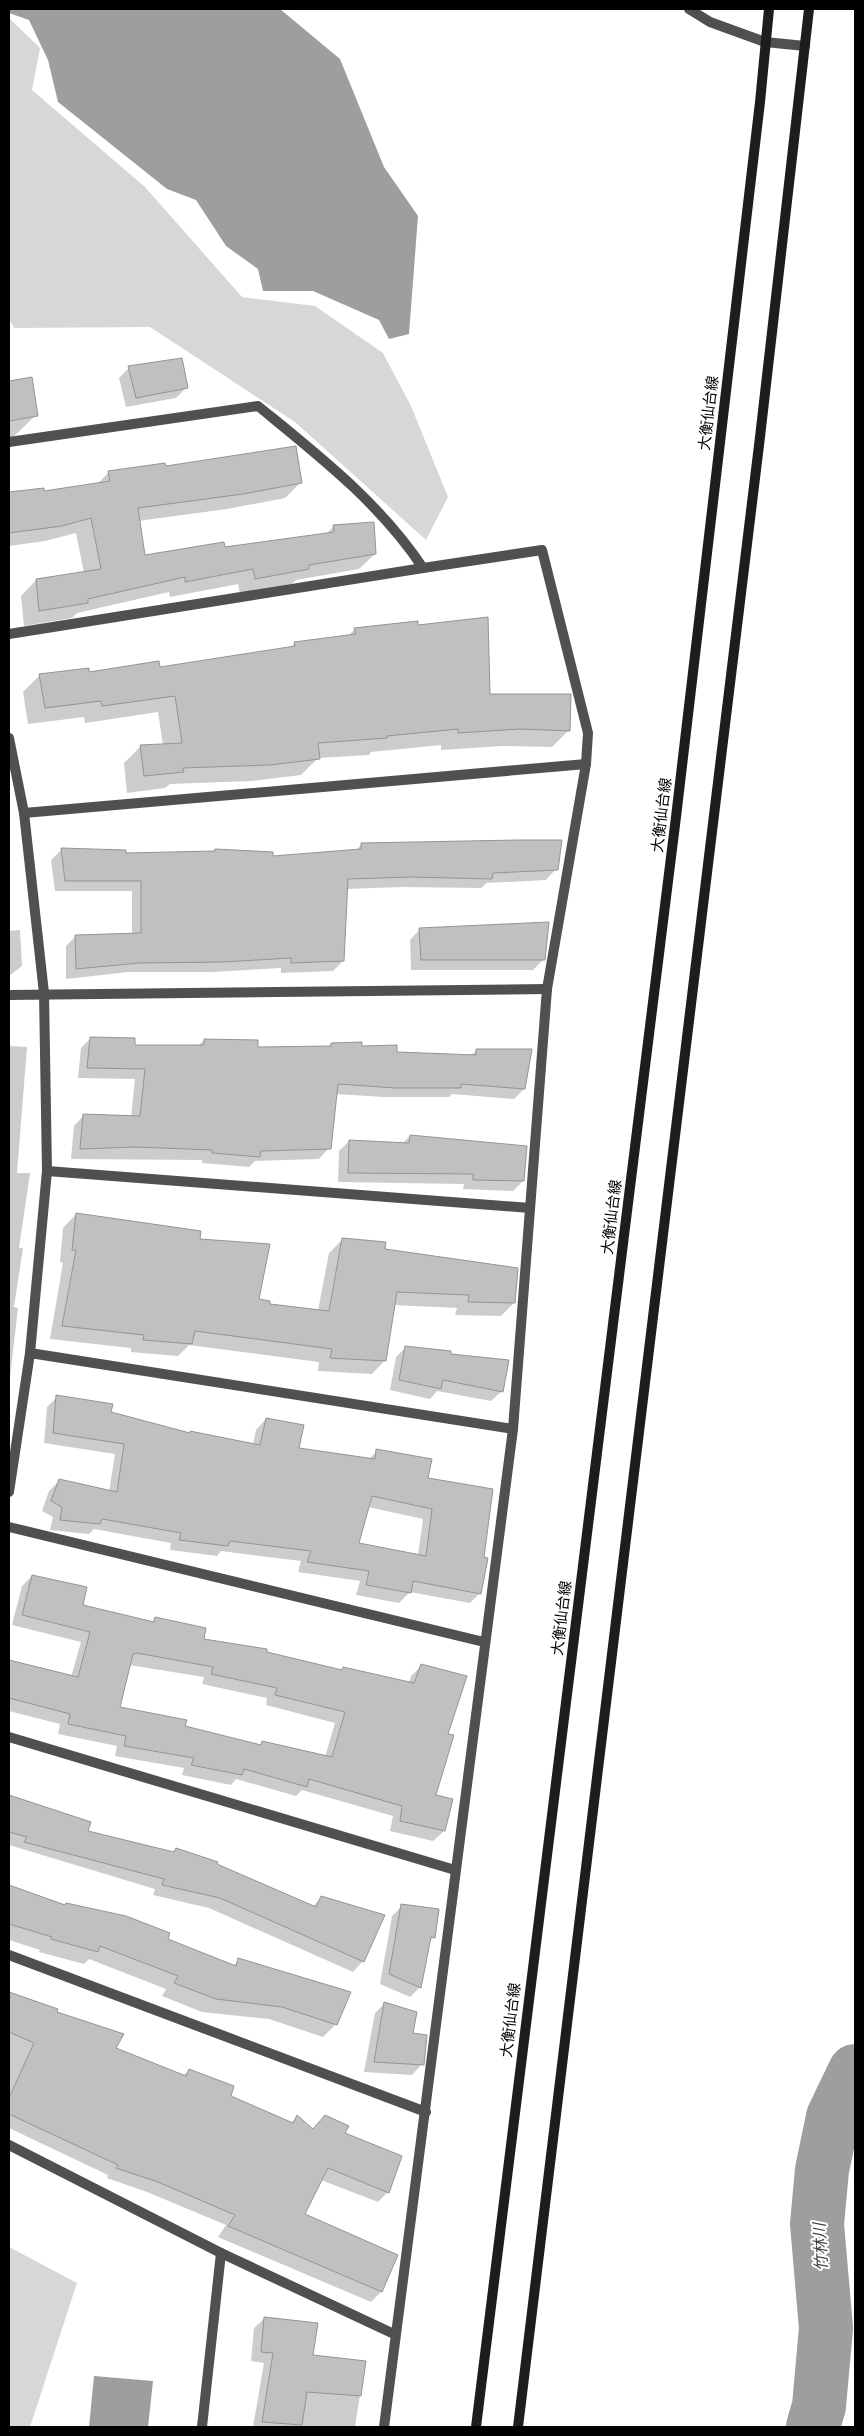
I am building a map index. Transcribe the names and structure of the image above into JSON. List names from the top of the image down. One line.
{"streets":{"main road":["大衡仙台線"]},"water":["竹林川"]}
